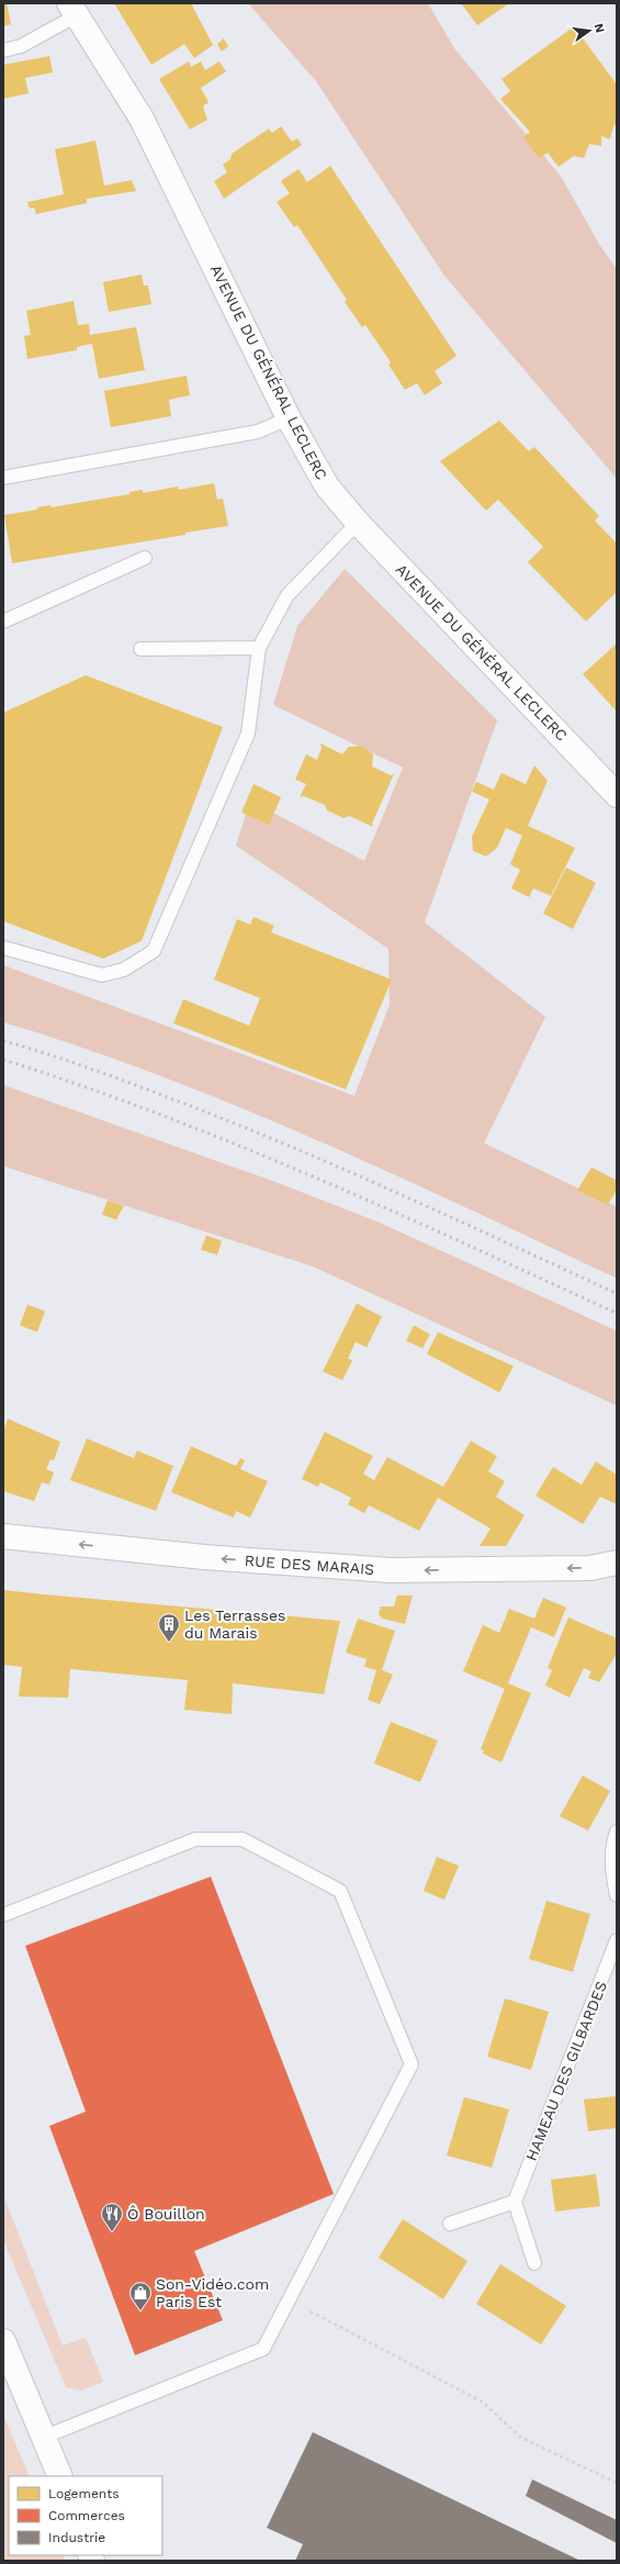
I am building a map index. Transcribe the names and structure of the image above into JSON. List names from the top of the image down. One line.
{"streets":{"main road":["AVENUE DU GÉNÉRAL LECLERC","RUE DES MARAIS"],"lane":["HAMEAU DES GILBARDES"]},"one_way":["RUE DES MARAIS"],"places":{"building":["Les Terrasses du Marais"],"restaurant":["Ô Bouillon"],"shop":["Son-Vidéo.com Paris Est"]},"legend":["Logements","Commerces","Industrie"],"north":"right"}
